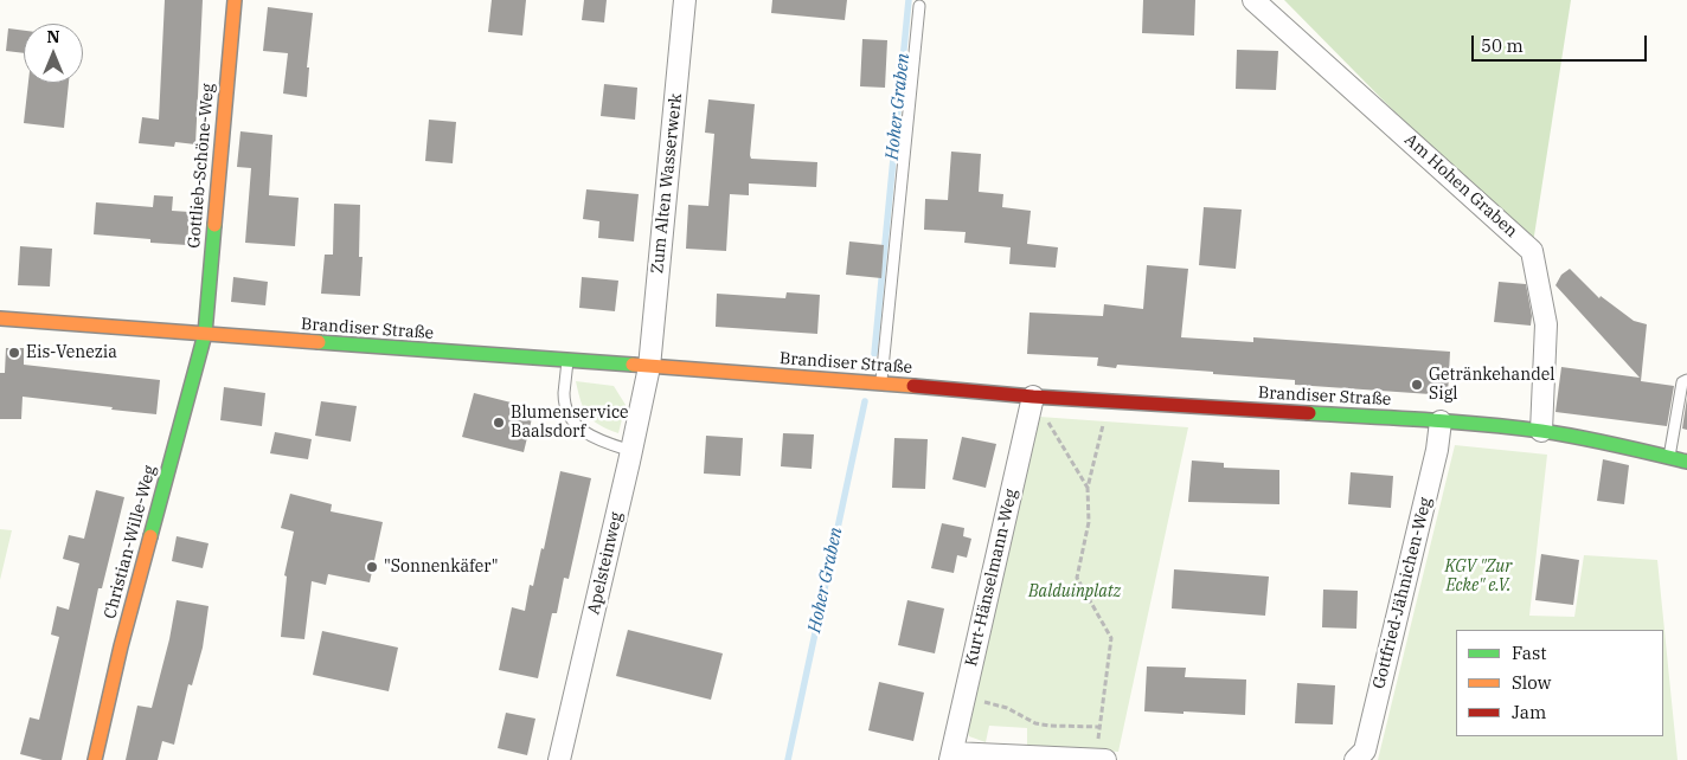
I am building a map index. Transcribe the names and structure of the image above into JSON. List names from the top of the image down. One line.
{"streets":{"street":["Gottlieb-Schöne-Weg","Zum Alten Wasserwerk","Am Hohen Graben","Brandiser Straße","Christian-Wille-Weg","Apelsteinweg","Kurt-Hänselmann-Weg","Gottfried-Jähnichen-Weg"]},"crossings":[["Gottlieb-Schöne-Weg","Brandiser Straße"],["Gottlieb-Schöne-Weg","Christian-Wille-Weg"],["Zum Alten Wasserwerk","Brandiser Straße"],["Zum Alten Wasserwerk","Apelsteinweg"],["Am Hohen Graben","Brandiser Straße"],["Brandiser Straße","Christian-Wille-Weg"],["Brandiser Straße","Apelsteinweg"],["Brandiser Straße","Kurt-Hänselmann-Weg"],["Brandiser Straße","Gottfried-Jähnichen-Weg"]],"water":["Hoher Graben"],"parks":["KGV \"Zur Ecke\" e.V.","Balduinplatz"],"places":["Eis-Venezia","Getränkehandel Sigl","Blumenservice Baalsdorf","\"Sonnenkäfer\""],"legend":["Fast","Slow","Jam"],"scale_bar":"50 m","north":"top"}
